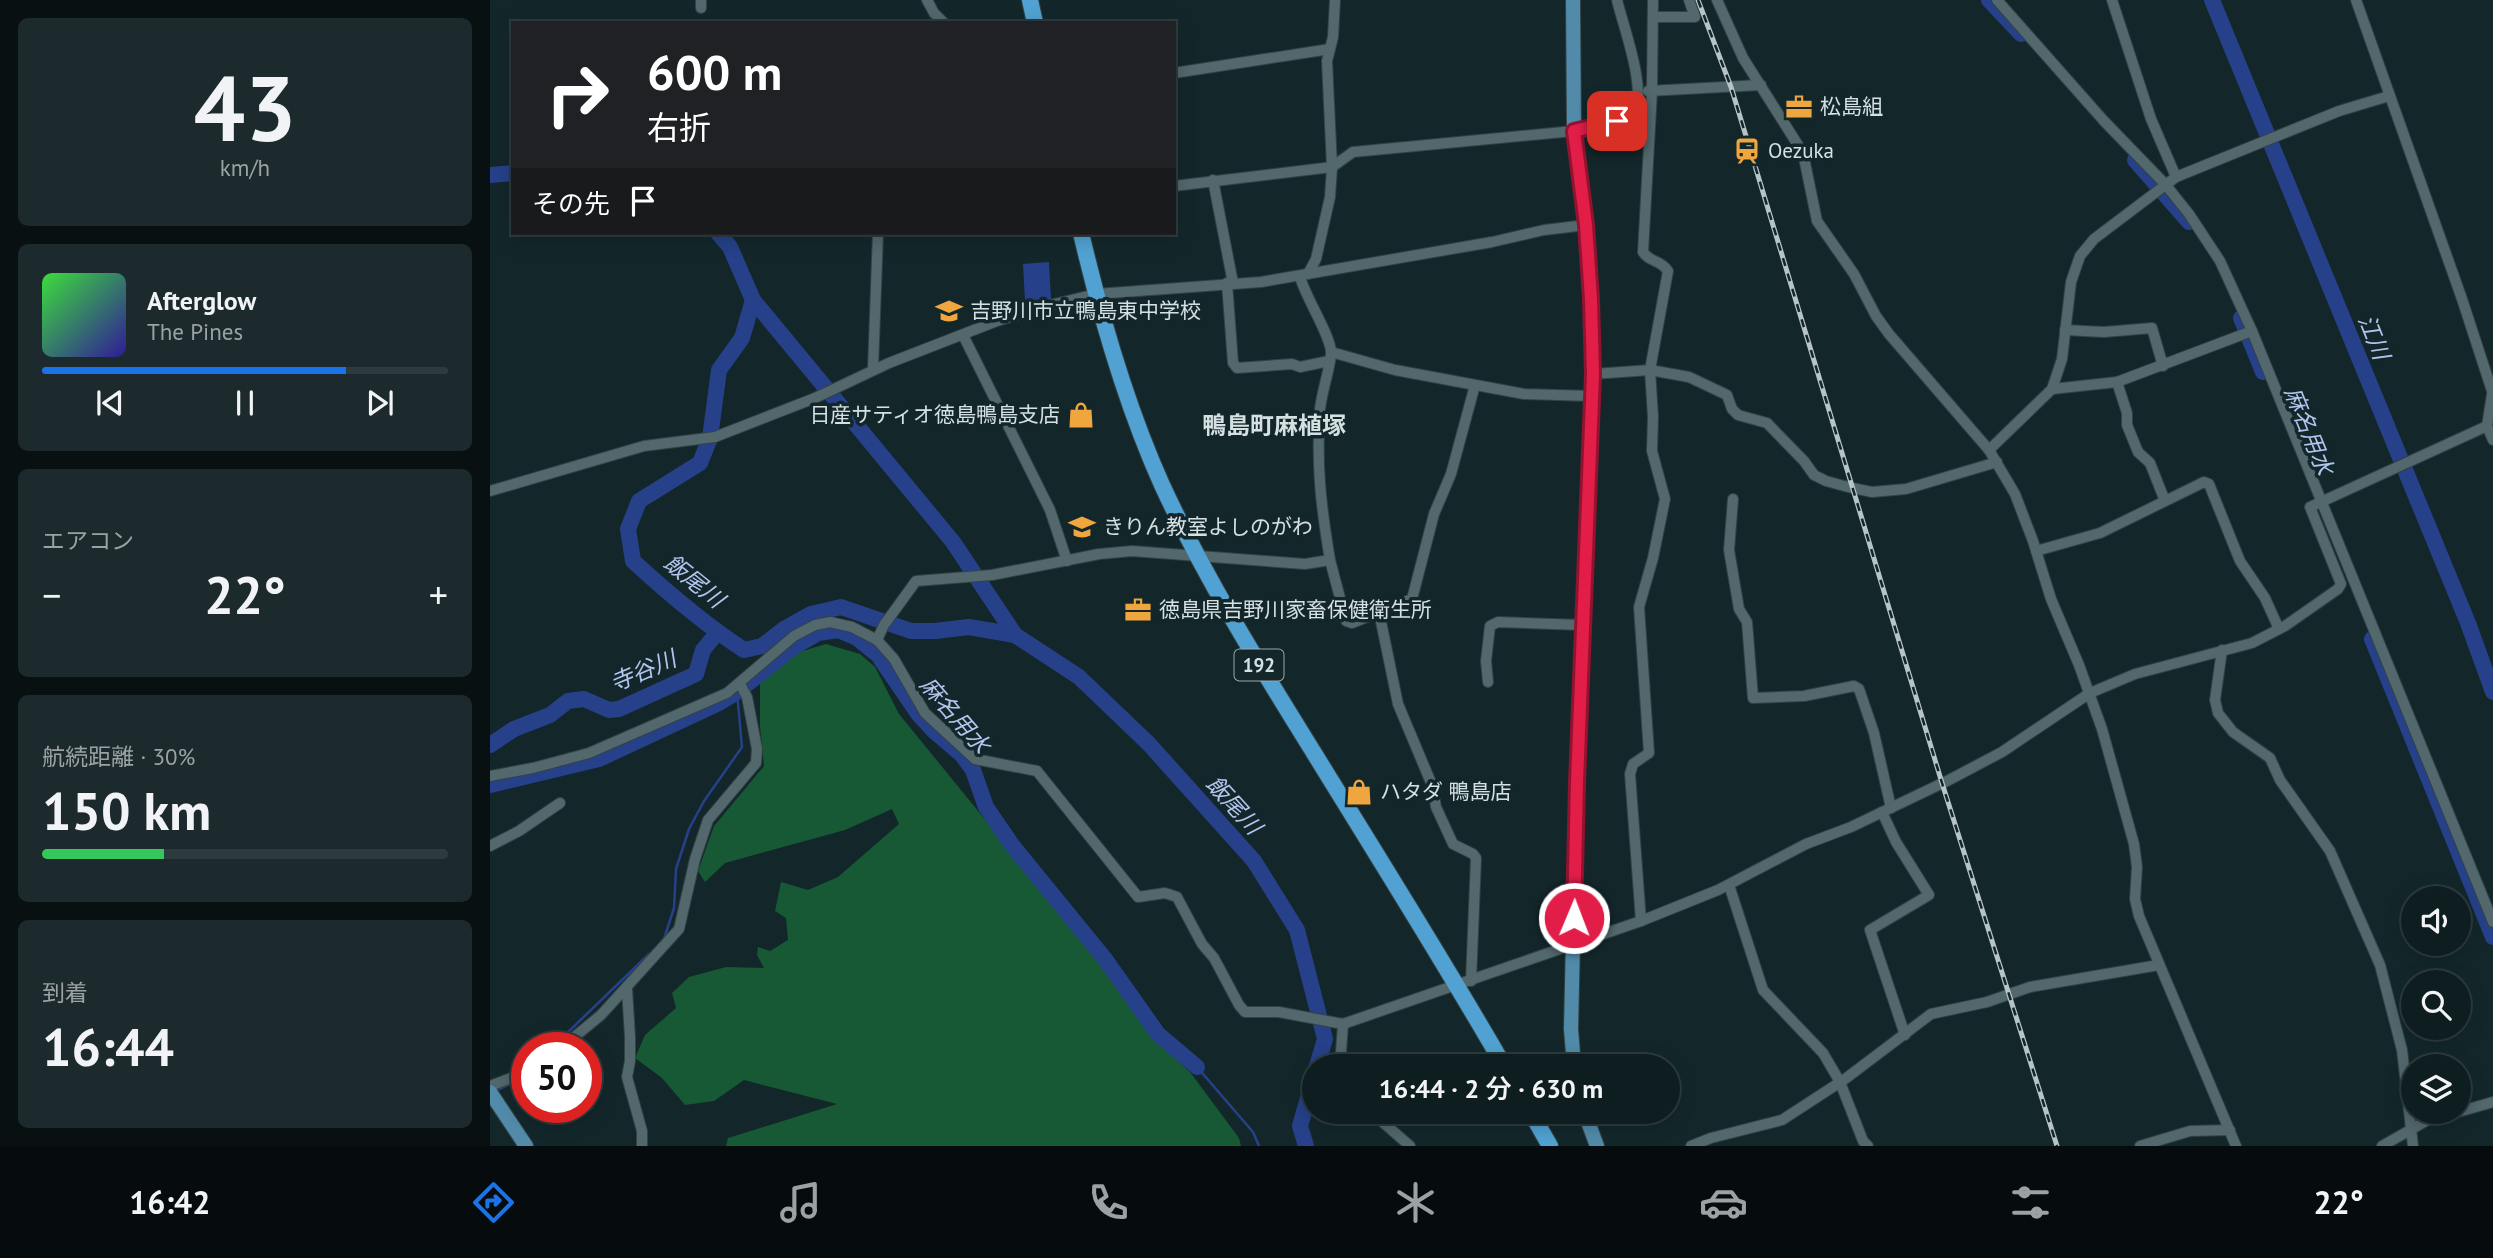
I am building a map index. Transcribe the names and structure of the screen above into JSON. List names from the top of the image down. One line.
{"streets":{"highway":["192"]},"districts":["鴨島町麻植塚"],"water":["江川","麻名用水","飯尾川","寺谷川"],"places":{"office":["松島組","徳島県吉野川家畜保健衛生所"],"station":["Oezuka"],"school or university":["吉野川市立鴨島東中学校","きりん教室よしのがわ"],"shop":["日産サティオ徳島鴨島支店","ハタダ 鴨島店"]},"page":{"tile":[["43","km/h"],"エアコン",["航続距離 · 30%","150 km"],["到着","16:44"]],"turn":["600 m","右折"],"then":"その先","song":["Afterglow","The Pines"],"heat":["−","22°","+"],"limit":"50","trip":"16:44 · 2 分 · 630 m","tabs":["16:42","22°"]}}
